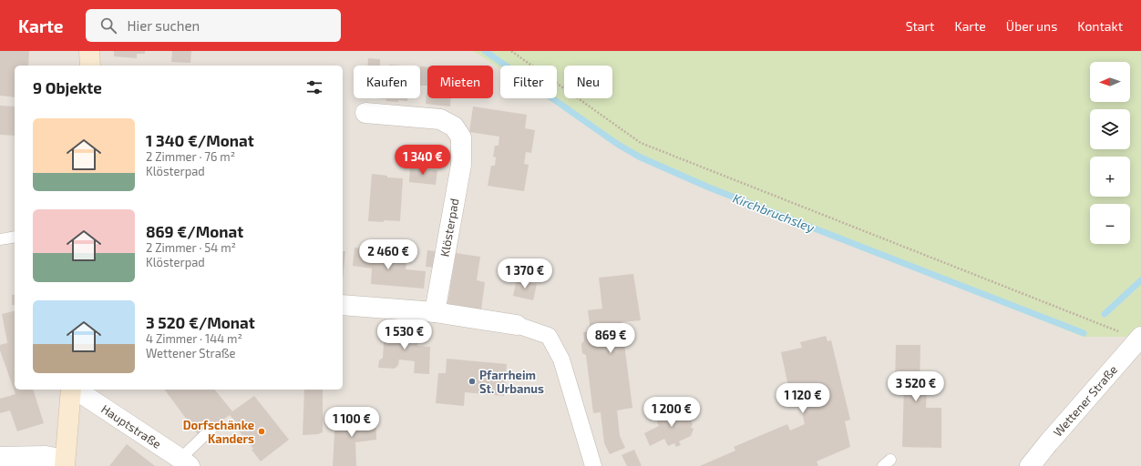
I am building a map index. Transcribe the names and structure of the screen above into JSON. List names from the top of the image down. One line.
{"streets":{"street":["Klösterpad","Wettener Straße","Hauptstraße"]},"water":["Kirchbruchsley"],"places":["Pfarrheim St. Urbanus","Dorfschänke Kanders"],"north":"left","page":{"header":"Karte","search":"Hier suchen","nav":["Start","Karte","Über uns","Kontakt"],"map_buttons":["+","−"],"chip":["Kaufen","Mieten","Filter","Neu"],"heading":"9 Objekte","list":[{"name":"1 340 €/Monat","note":"2 Zimmer · 76 m² · Klösterpad"},{"name":"869 €/Monat","note":"2 Zimmer · 54 m² · Klösterpad"},{"name":"3 520 €/Monat","note":"4 Zimmer · 144 m² · Wettener Straße"}],"price":["1 340 €","2 460 €","1 370 €","1 530 €","869 €","3 520 €","1 120 €","1 200 €","1 100 €"]}}
